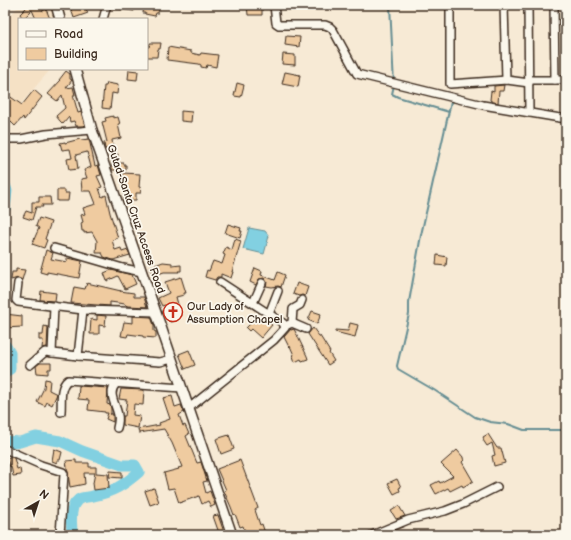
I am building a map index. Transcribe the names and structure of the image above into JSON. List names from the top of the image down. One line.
{"streets":{"main road":["Gutad-Santa Cruz Access Road"]},"places":{"church":["Our Lady of Assumption Chapel"]},"legend":["Road","Building"],"north":"top right"}
